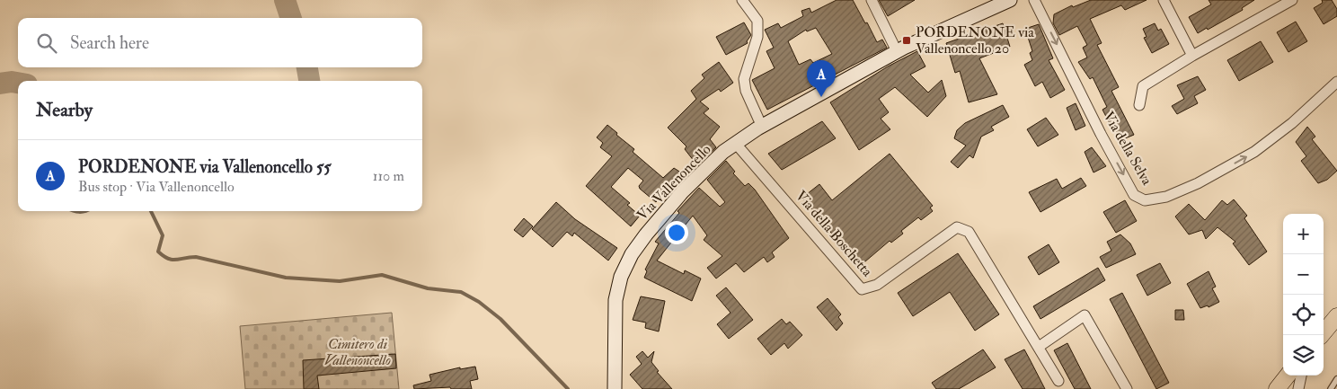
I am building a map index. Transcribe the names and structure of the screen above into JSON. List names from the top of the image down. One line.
{"streets":{"street":["Via della Selva","Via Vallenoncello","Via della Boschetta"]},"crossings":[["Via Vallenoncello","Via della Boschetta"]],"parks":["Cimitero di Vallenoncello"],"places":{"transit":["PORDENONE via Vallenoncello 20"]},"page":{"search":"Search here","pins":"A","heading":"Nearby","list":[{"mark":"A","name":"PORDENONE via Vallenoncello 55","note":"Bus stop · Via Vallenoncello","value":"110 m"}],"map_buttons":["+","−"]}}
